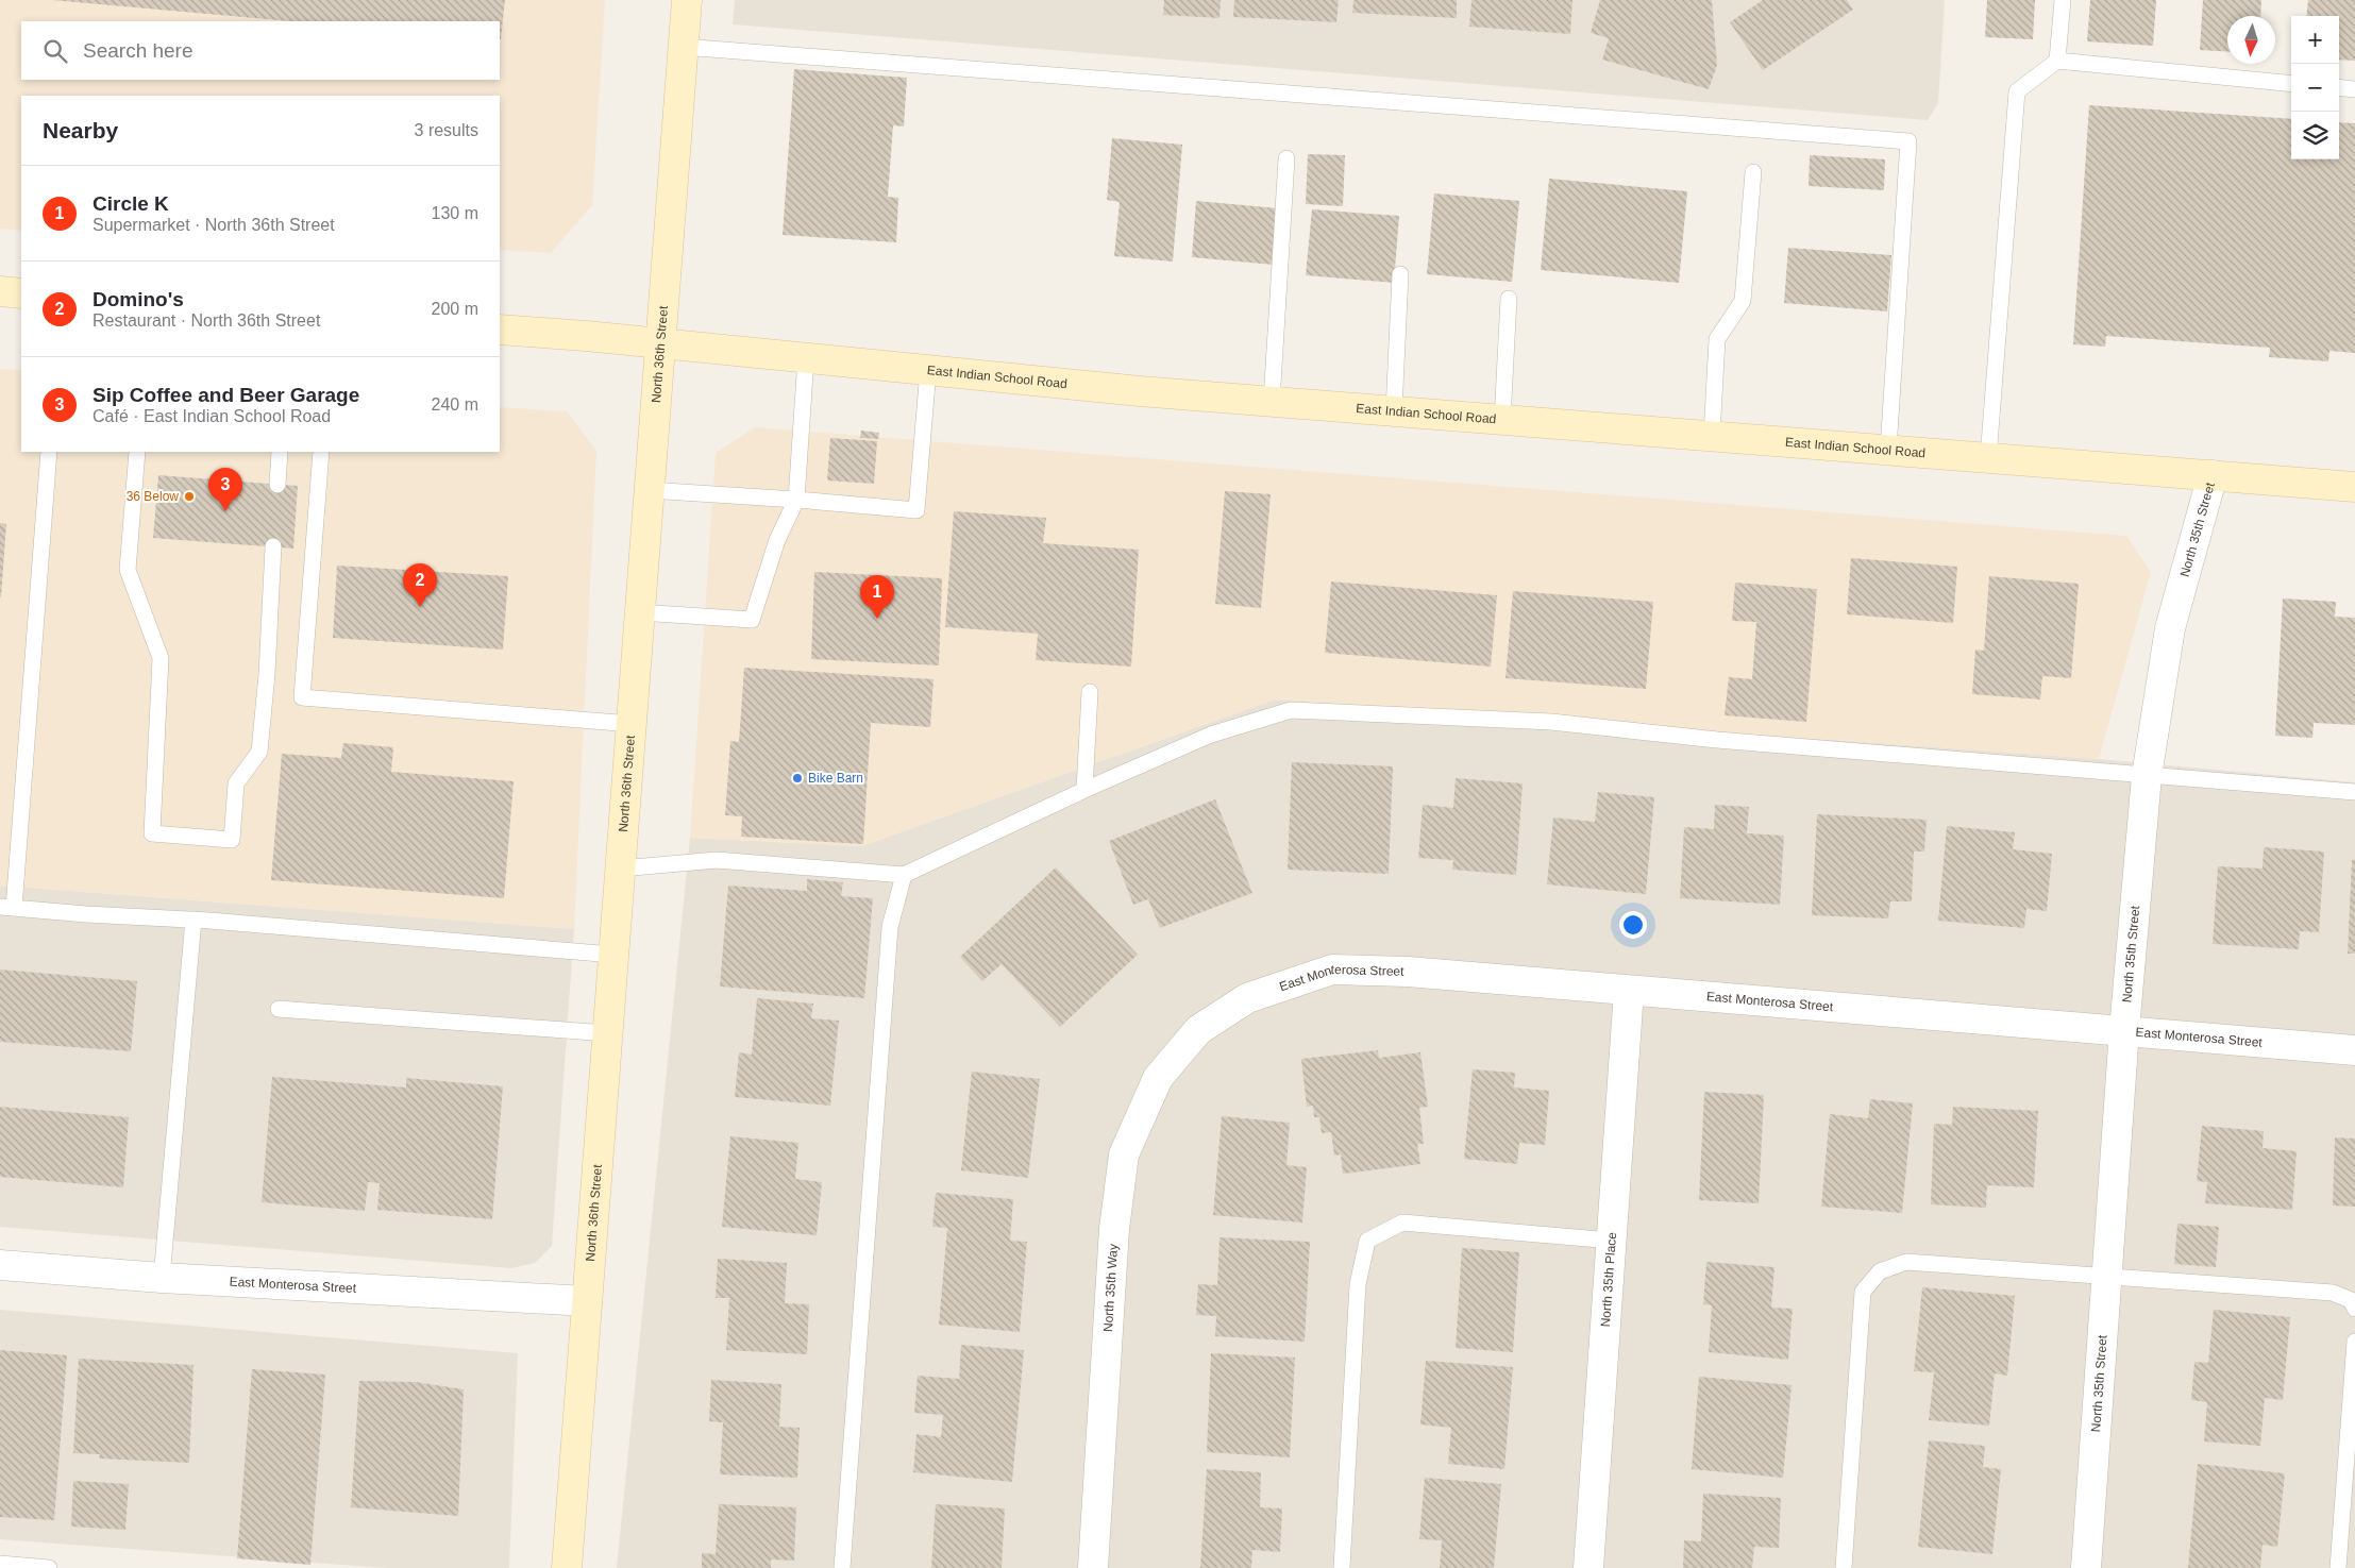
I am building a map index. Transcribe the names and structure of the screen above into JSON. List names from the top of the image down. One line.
{"streets":{"main road":["North 36th Street","East Indian School Road"],"street":["North 35th Street","East Monterosa Street","North 35th Place","North 35th Way"]},"crossings":[["North 36th Street","East Indian School Road"],["North 36th Street","East Monterosa Street"],["East Indian School Road","North 35th Street"],["North 35th Street","East Monterosa Street"],["East Monterosa Street","North 35th Place"],["East Monterosa Street","North 35th Way"]],"places":["36 Below","Bike Barn"],"north":"bottom","page":{"map_buttons":["+","−"],"search":"Search here","heading":["Nearby","3 results"],"list":[{"mark":"1","name":"Circle K","note":"Supermarket · North 36th Street","value":"130 m"},{"mark":"2","name":"Domino's","note":"Restaurant · North 36th Street","value":"200 m"},{"mark":"3","name":"Sip Coffee and Beer Garage","note":"Café · East Indian School Road","value":"240 m"}],"pins":["3","2","1"]}}
